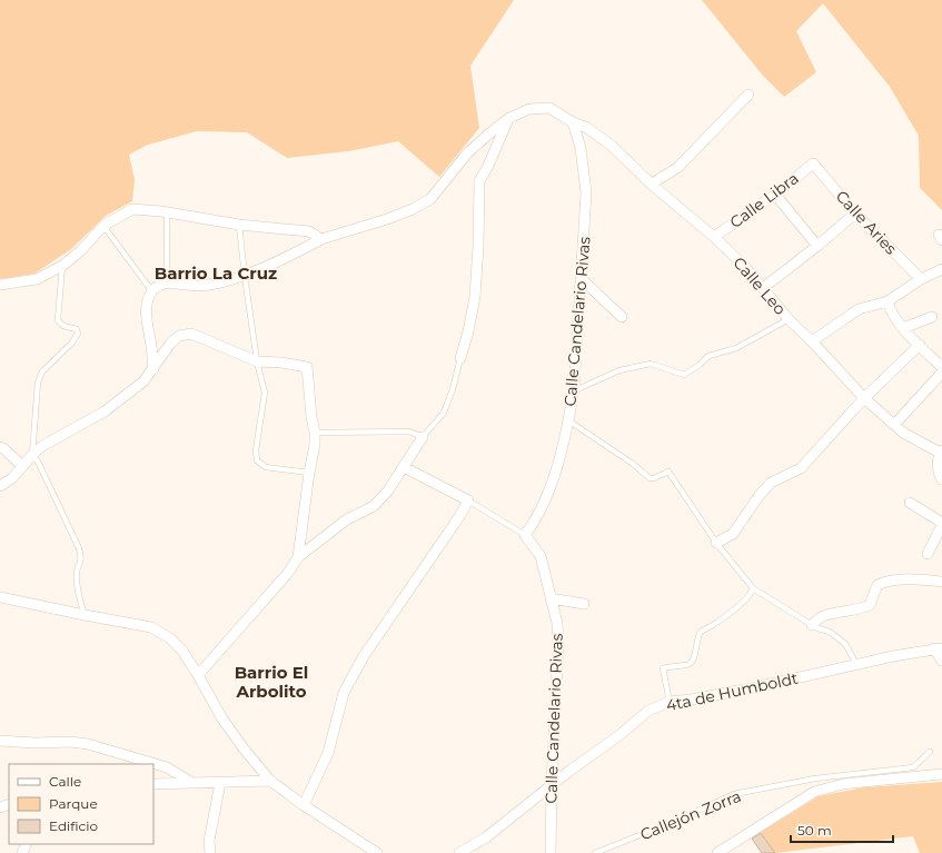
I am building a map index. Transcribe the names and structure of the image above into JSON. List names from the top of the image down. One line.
{"streets":{"street":["Calle Libra","Calle Aries","Calle Leo","Calle Candelario Rivas","4ta de Humboldt"],"lane":["Callejón Zorra"]},"crossings":[["Calle Libra","Calle Aries"],["Calle Libra","Calle Leo"],["Calle Leo","Calle Candelario Rivas"],["Calle Candelario Rivas","4ta de Humboldt"]],"districts":["Barrio La Cruz","Barrio El Arbolito"],"legend":["Calle","Parque","Edificio"],"scale_bar":"50 m"}
